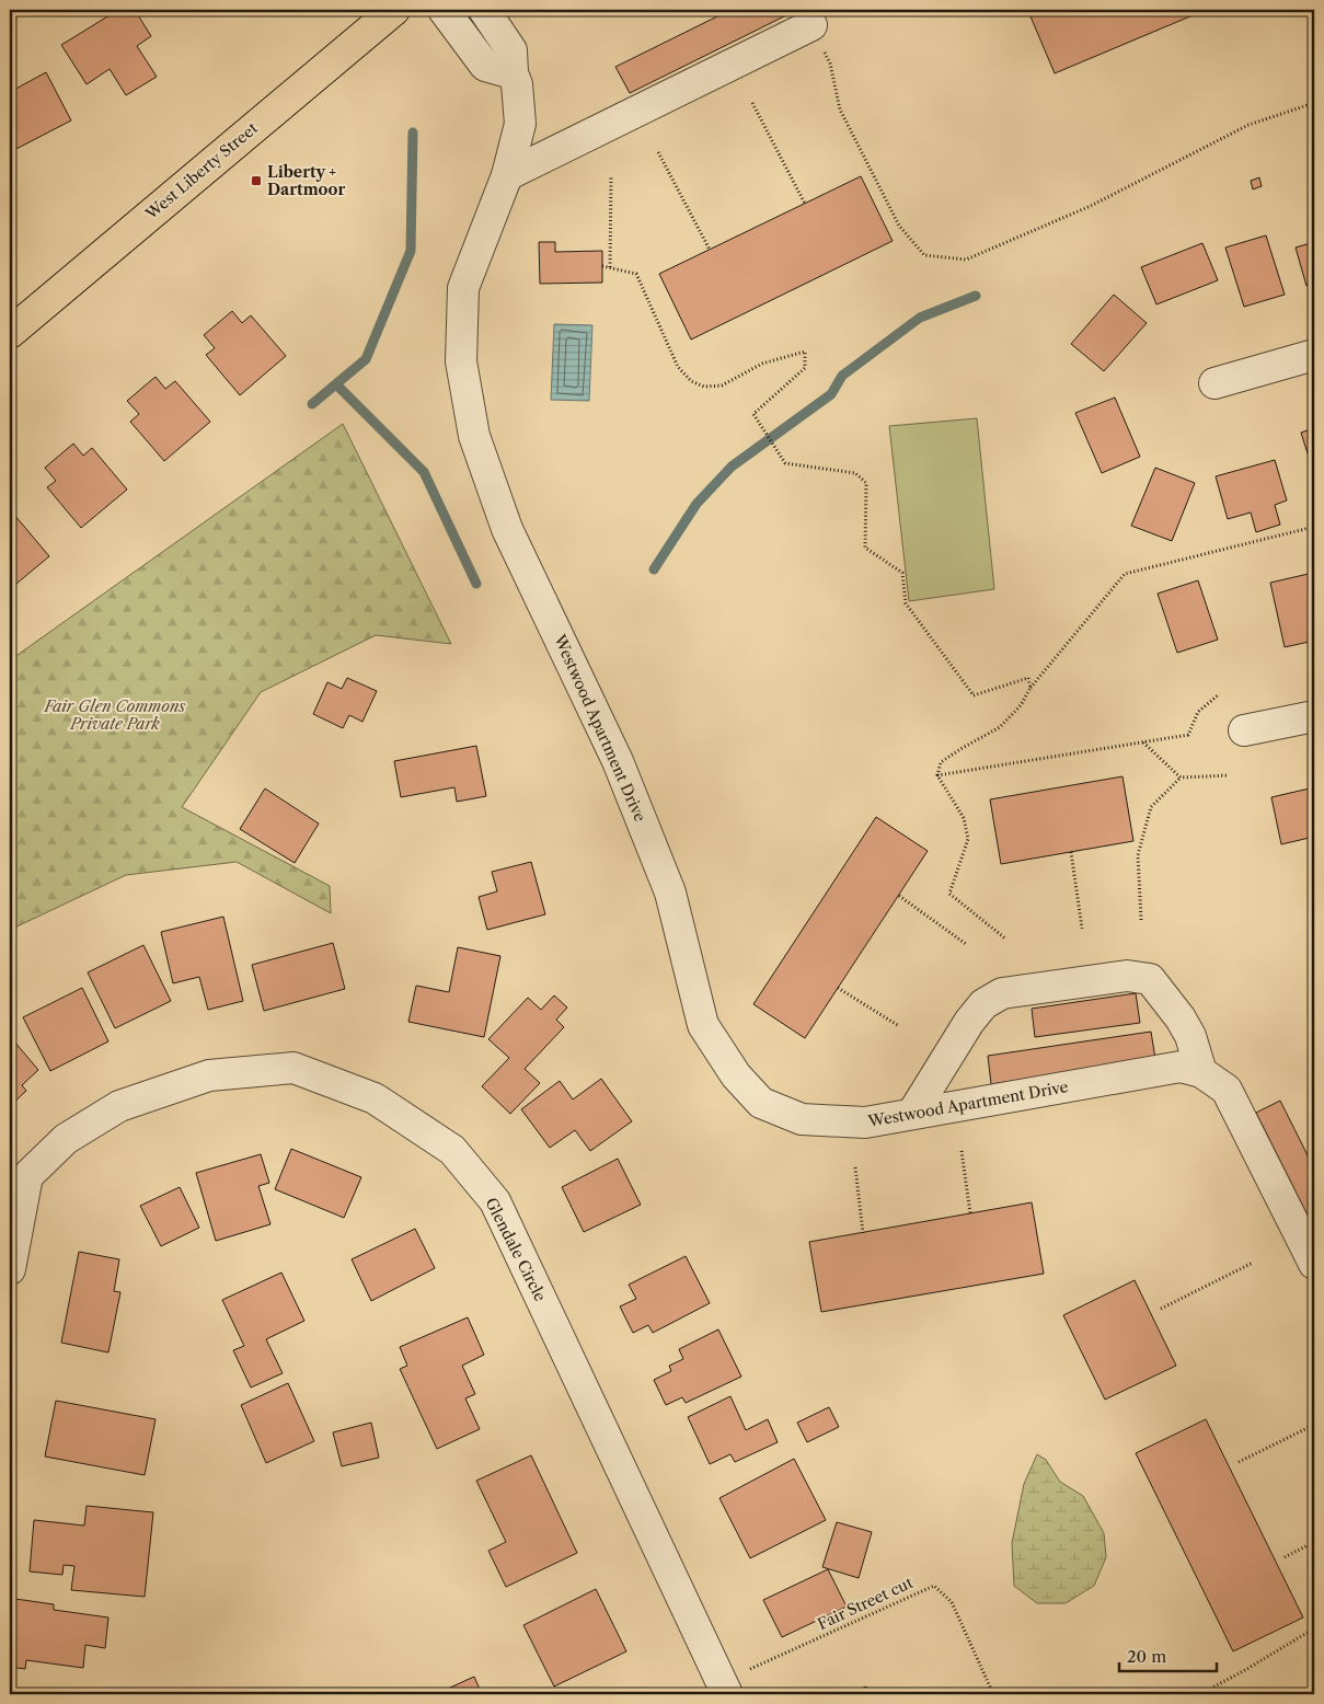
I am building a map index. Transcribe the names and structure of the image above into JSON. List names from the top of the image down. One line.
{"streets":{"main road":["West Liberty Street"],"street":["Westwood Apartment Drive","Glendale Circle"],"path":["Fair Street cut"]},"crossings":[["Glendale Circle","Fair Street cut"]],"parks":["Fair Glen Commons Private Park"],"places":{"transit":["Liberty + Dartmoor"]},"scale_bar":"20 m"}
